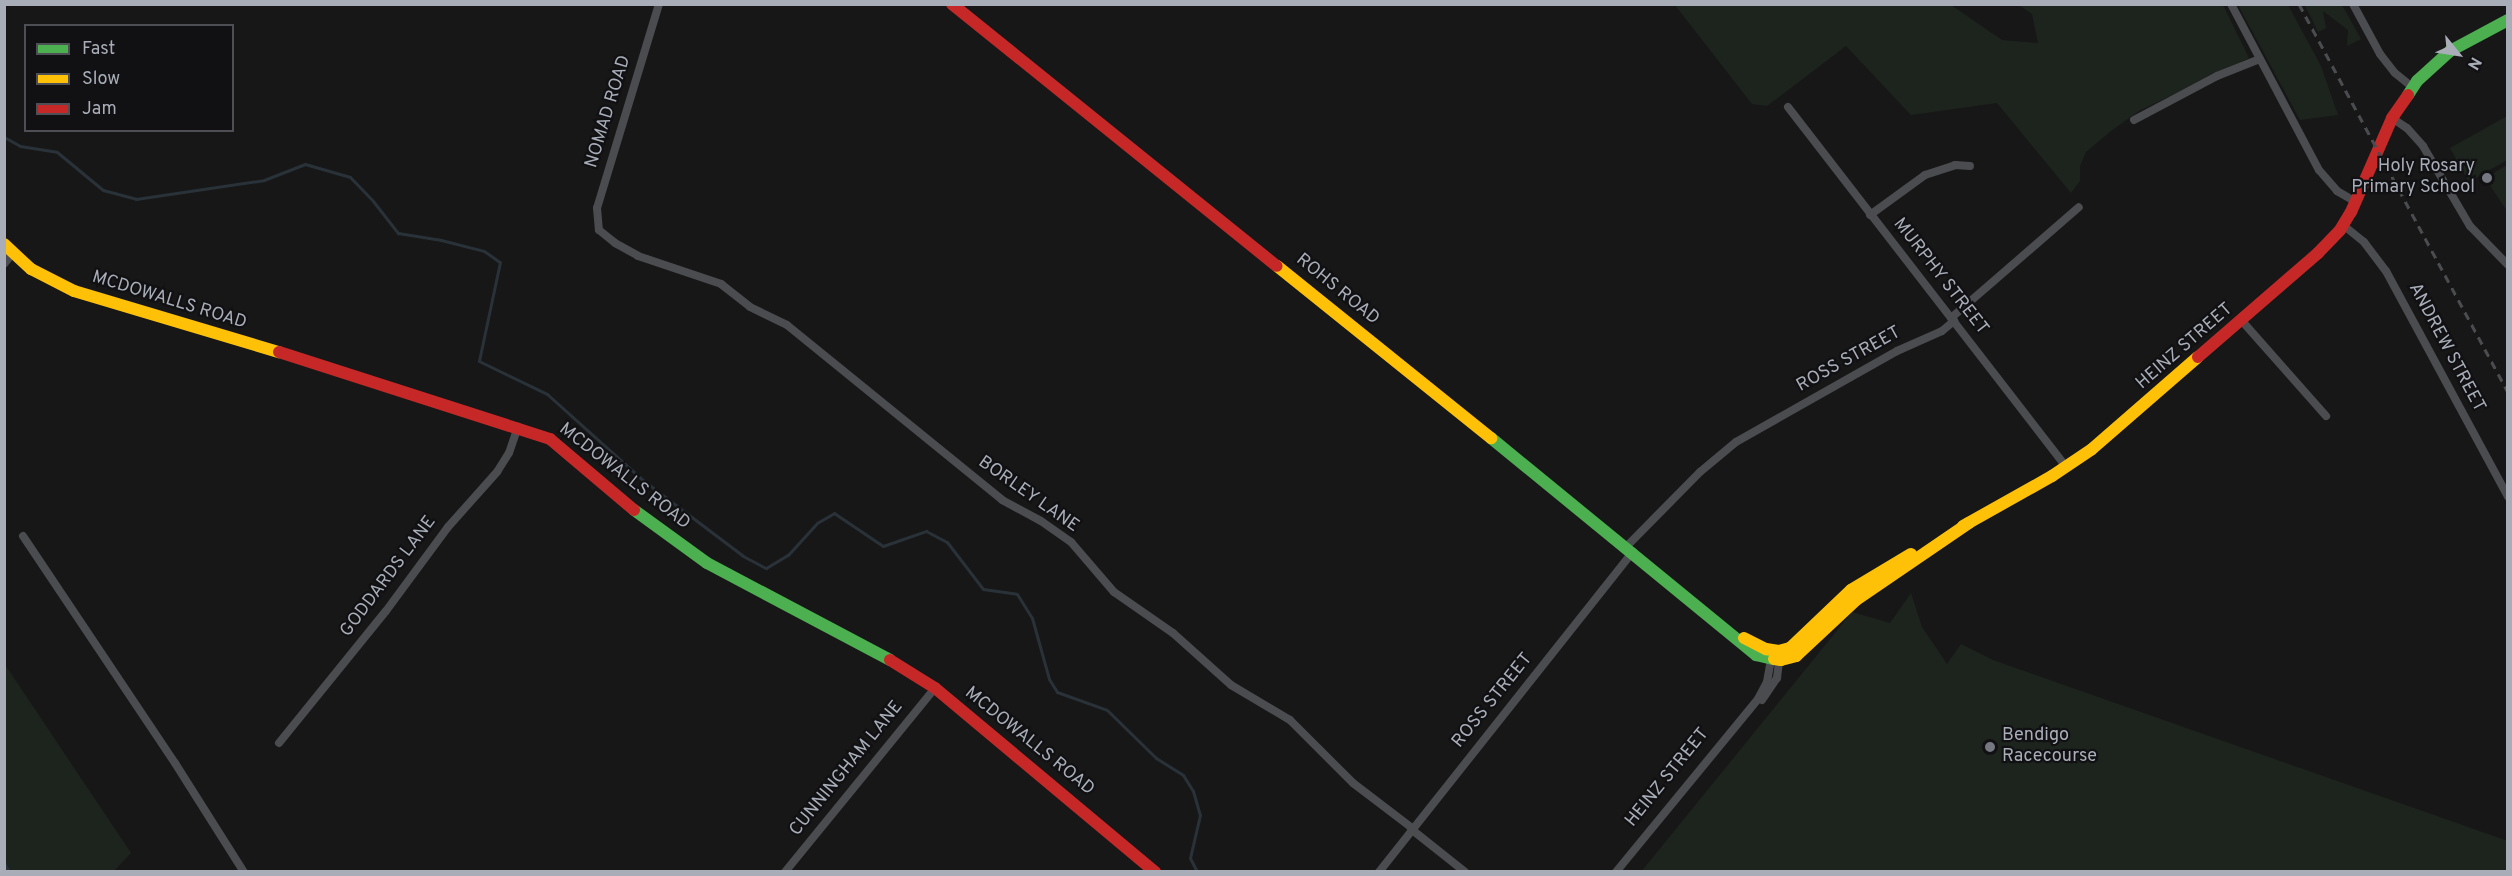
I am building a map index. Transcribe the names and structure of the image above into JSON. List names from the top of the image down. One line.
{"streets":{"street":["NOMAD ROAD","MURPHY STREET","ROHS ROAD","MCDOWALLS ROAD","HEINZ STREET","ANDREW STREET","ROSS STREET","BORLEY LANE","GODDARDS LANE","CUNNINGHAM LANE"]},"crossings":[["NOMAD ROAD","BORLEY LANE"],["MURPHY STREET","HEINZ STREET"],["MURPHY STREET","ROSS STREET"],["ROHS ROAD","HEINZ STREET"],["ROHS ROAD","ROSS STREET"],["MCDOWALLS ROAD","GODDARDS LANE"],["MCDOWALLS ROAD","CUNNINGHAM LANE"],["HEINZ STREET","ANDREW STREET"],["ROSS STREET","BORLEY LANE"]],"places":["Holy Rosary Primary School","Bendigo Racecourse"],"legend":["Fast","Slow","Jam"],"north":"bottom right"}
